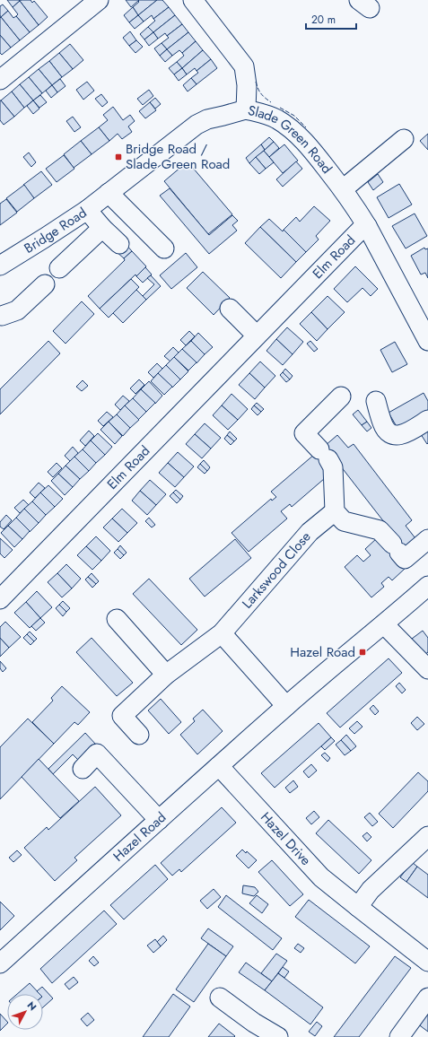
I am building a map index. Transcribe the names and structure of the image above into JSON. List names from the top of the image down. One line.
{"streets":{"street":["Slade Green Road","Bridge Road","Elm Road","Larkswood Close","Hazel Road","Hazel Drive"]},"crossings":[["Slade Green Road","Bridge Road"],["Slade Green Road","Elm Road"],["Hazel Road","Hazel Drive"]],"places":{"transit":["Bridge Road / Slade Green Road","Hazel Road"]},"scale_bar":"20 m","north":"top right"}
